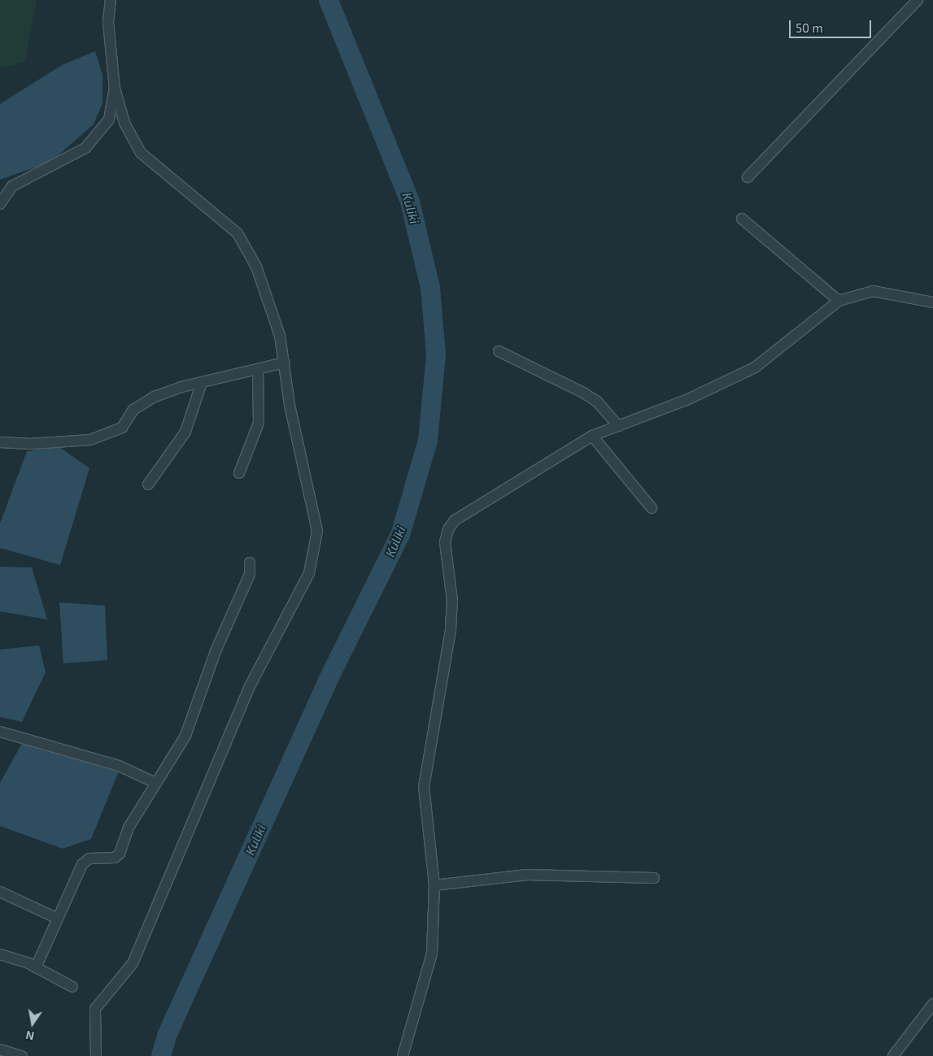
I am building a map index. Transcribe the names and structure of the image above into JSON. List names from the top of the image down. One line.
{"water":["Kuliki"],"scale_bar":"50 m","north":"bottom"}
